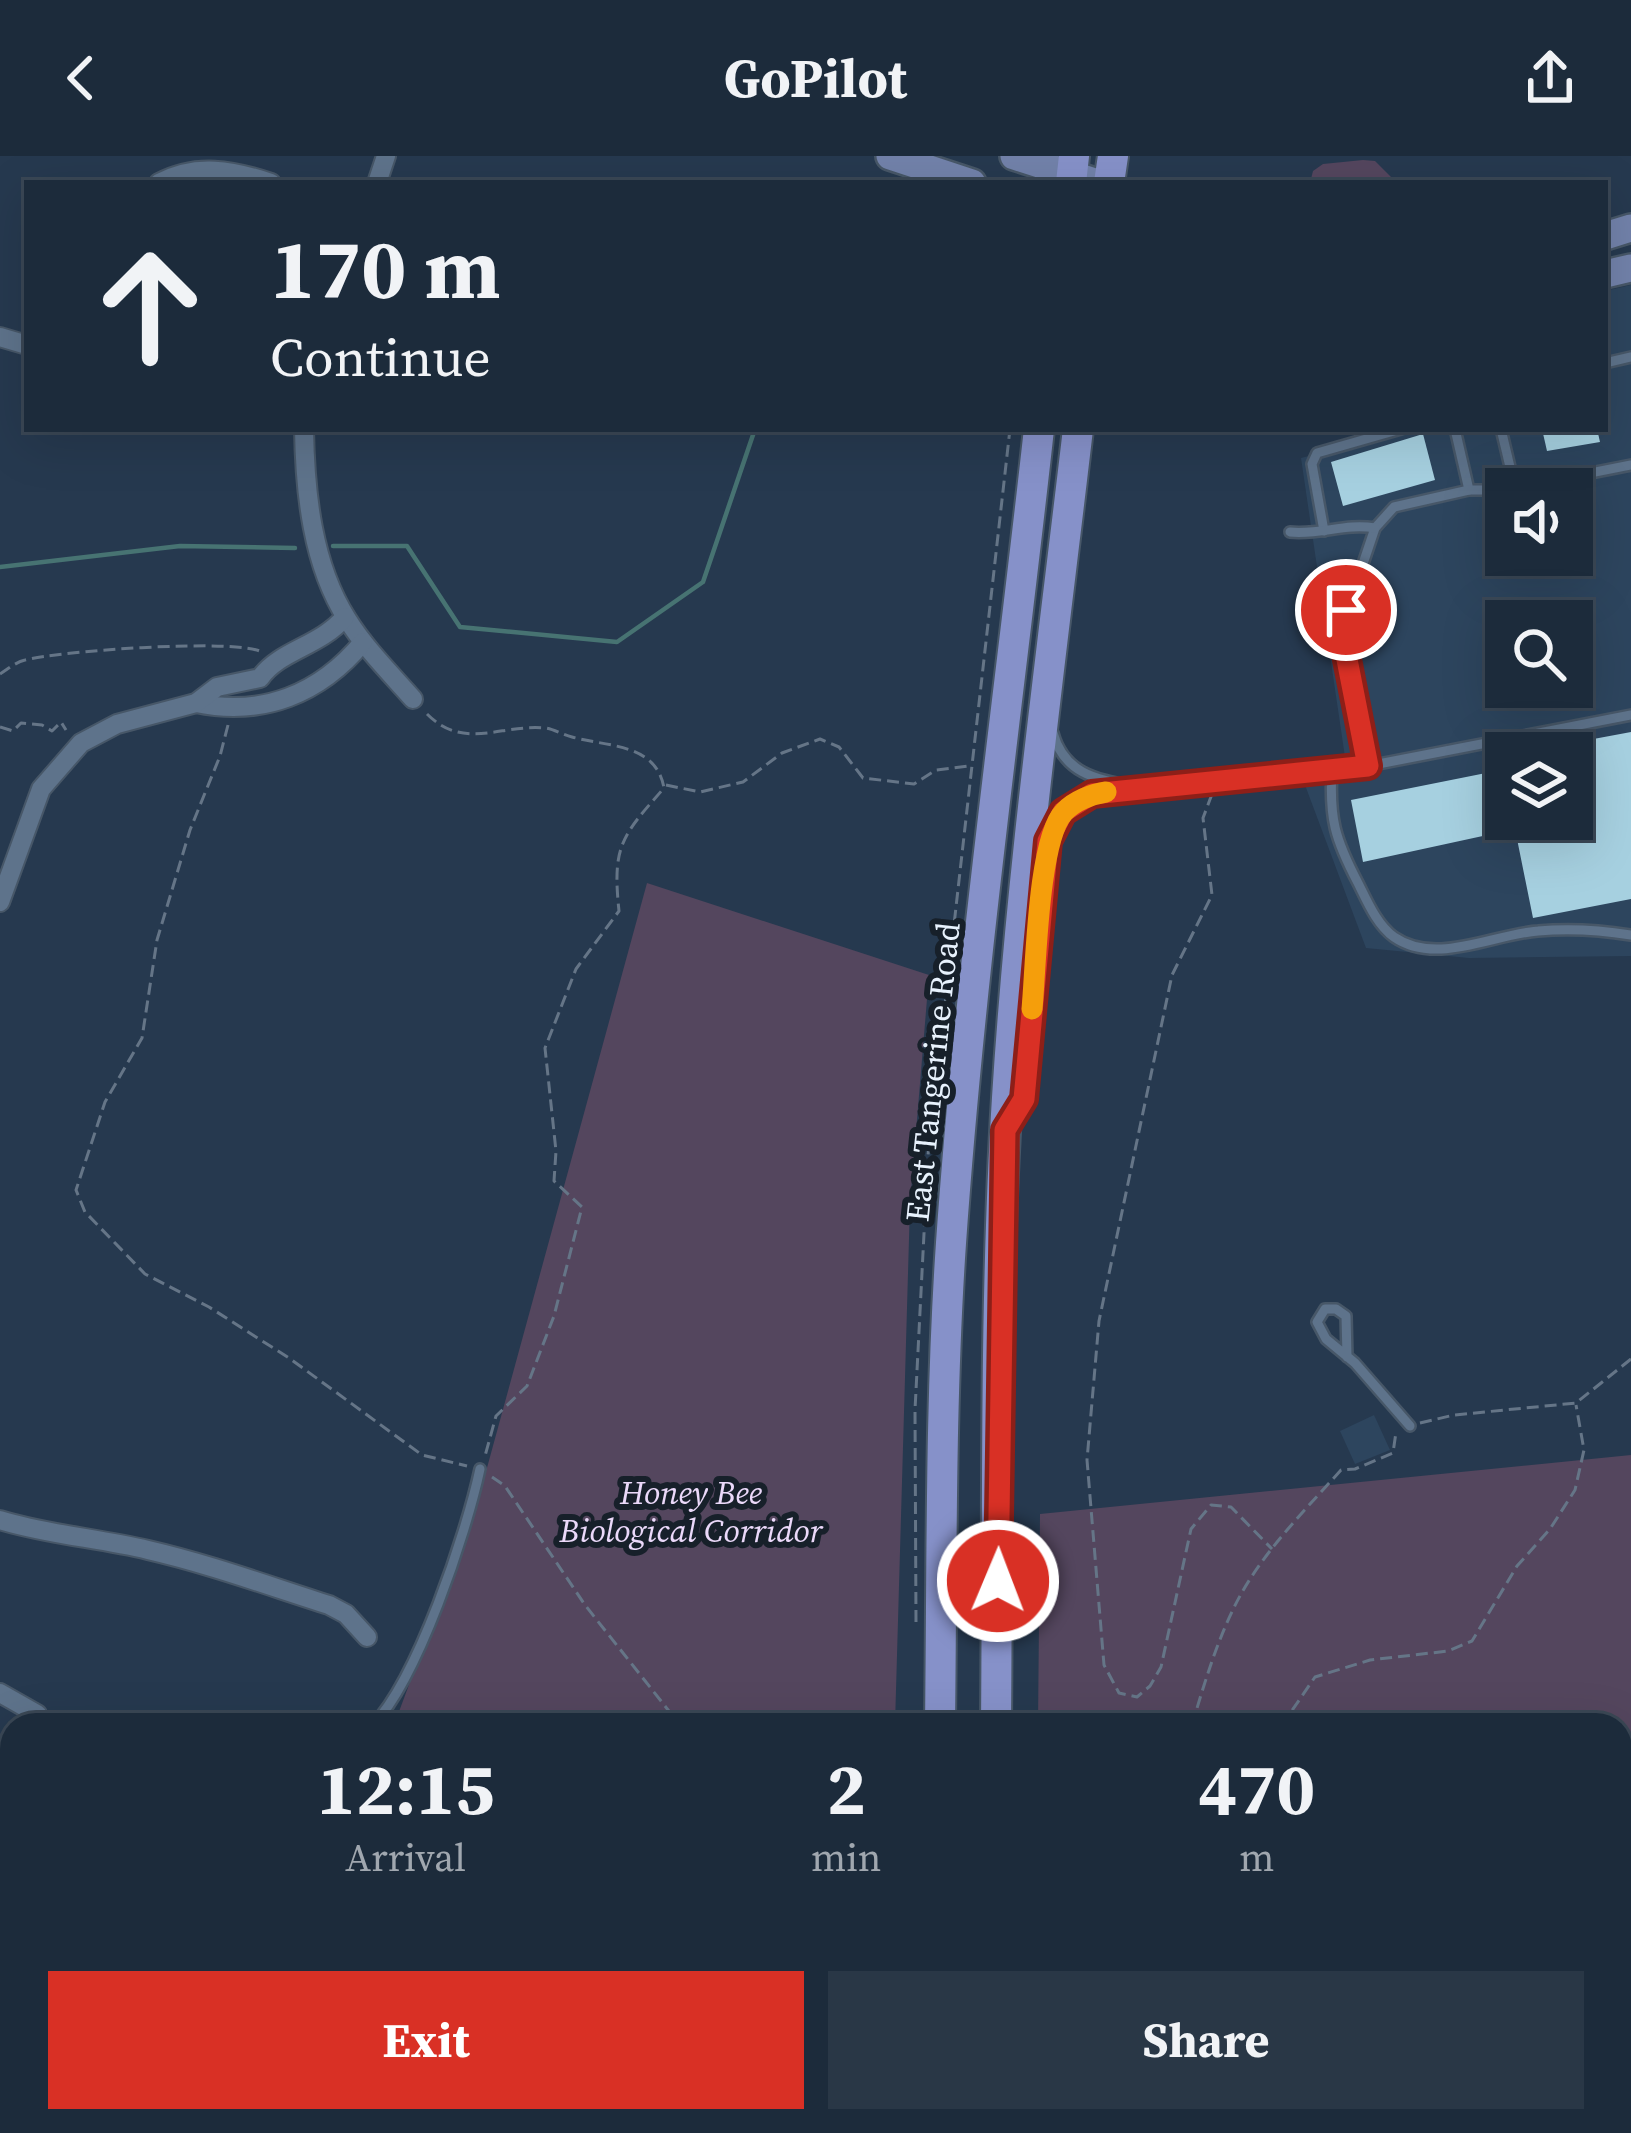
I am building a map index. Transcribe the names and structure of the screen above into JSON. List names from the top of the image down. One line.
{"streets":{"main road":["East Tangerine Road"]},"parks":["Honey Bee Biological Corridor"],"page":{"header":"GoPilot","turn":["170 m","Continue"],"eta":["12:15","Arrival","2","min","470","m"],"buttons":["Exit","Share"]}}
